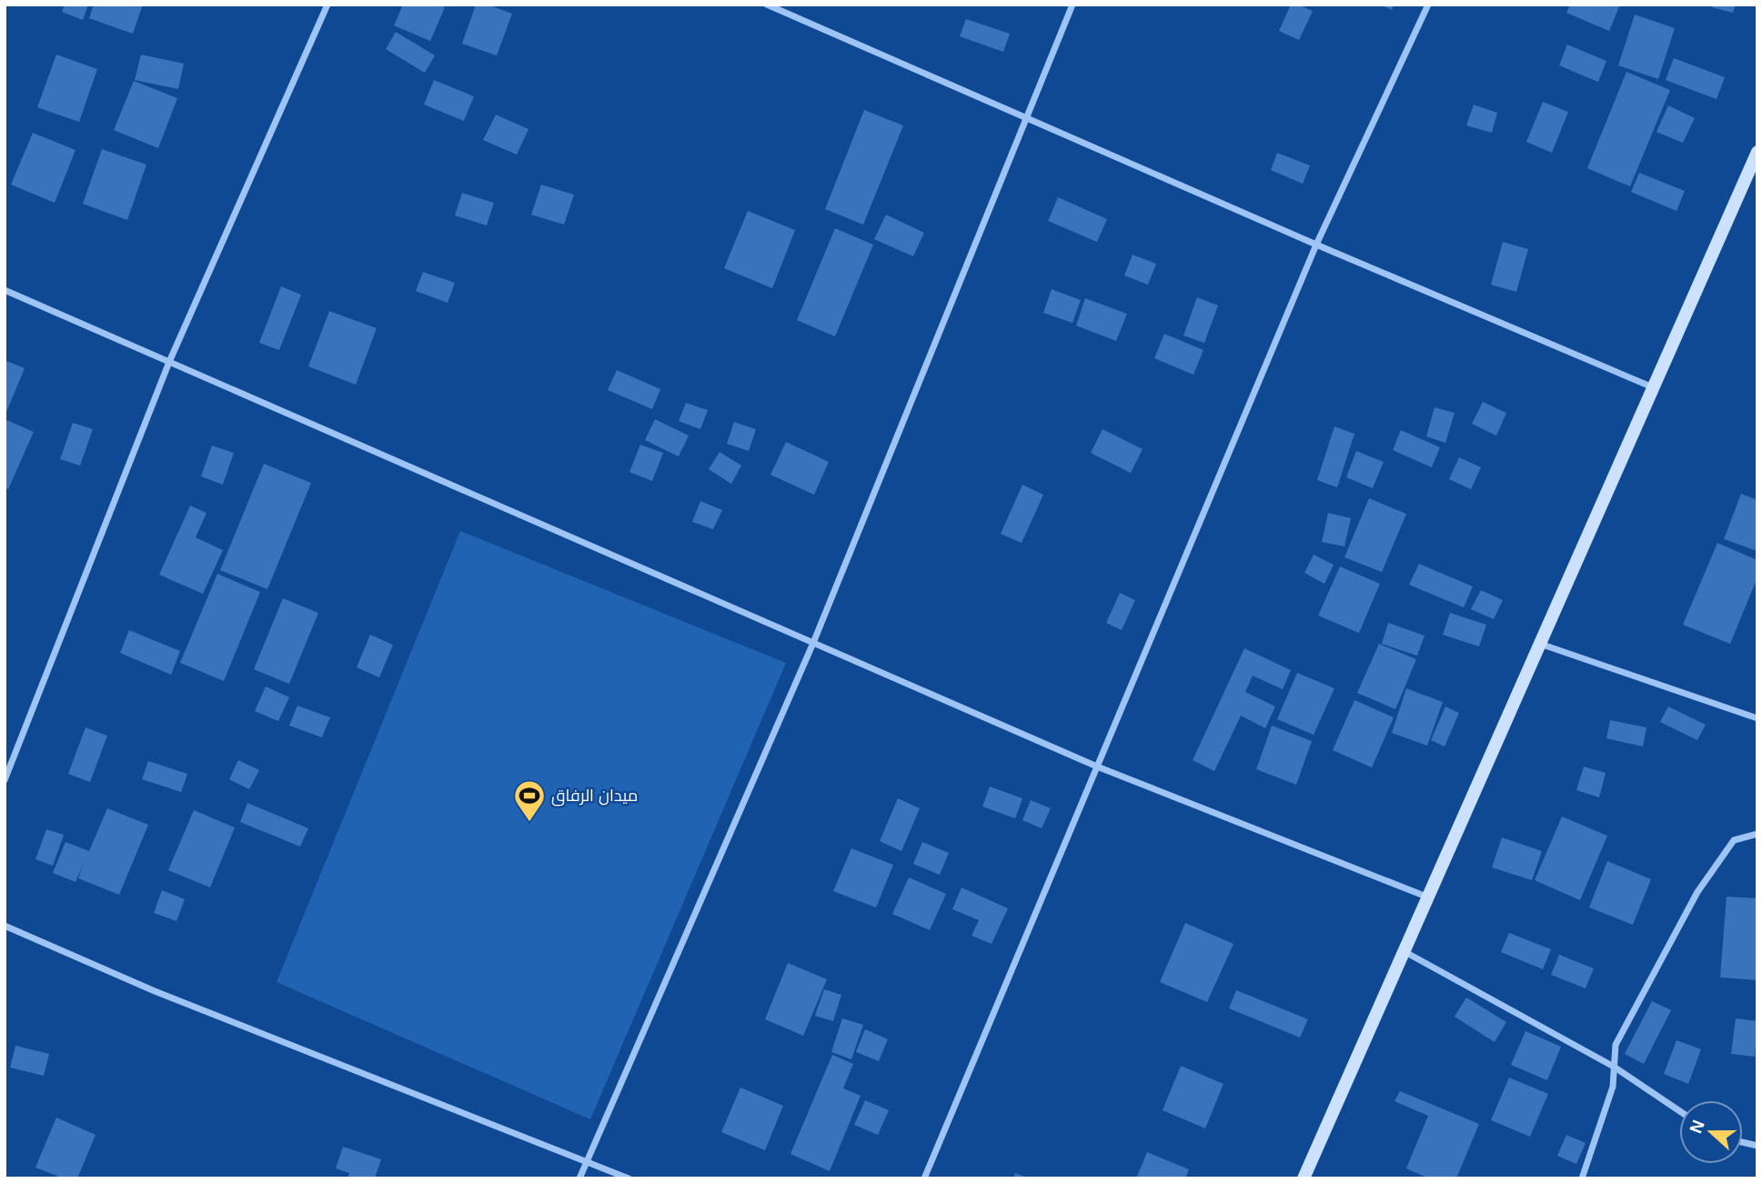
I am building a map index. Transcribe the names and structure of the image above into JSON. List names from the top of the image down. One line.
{"places":{"sports":["ميدان الرفاق"]},"north":"left"}
